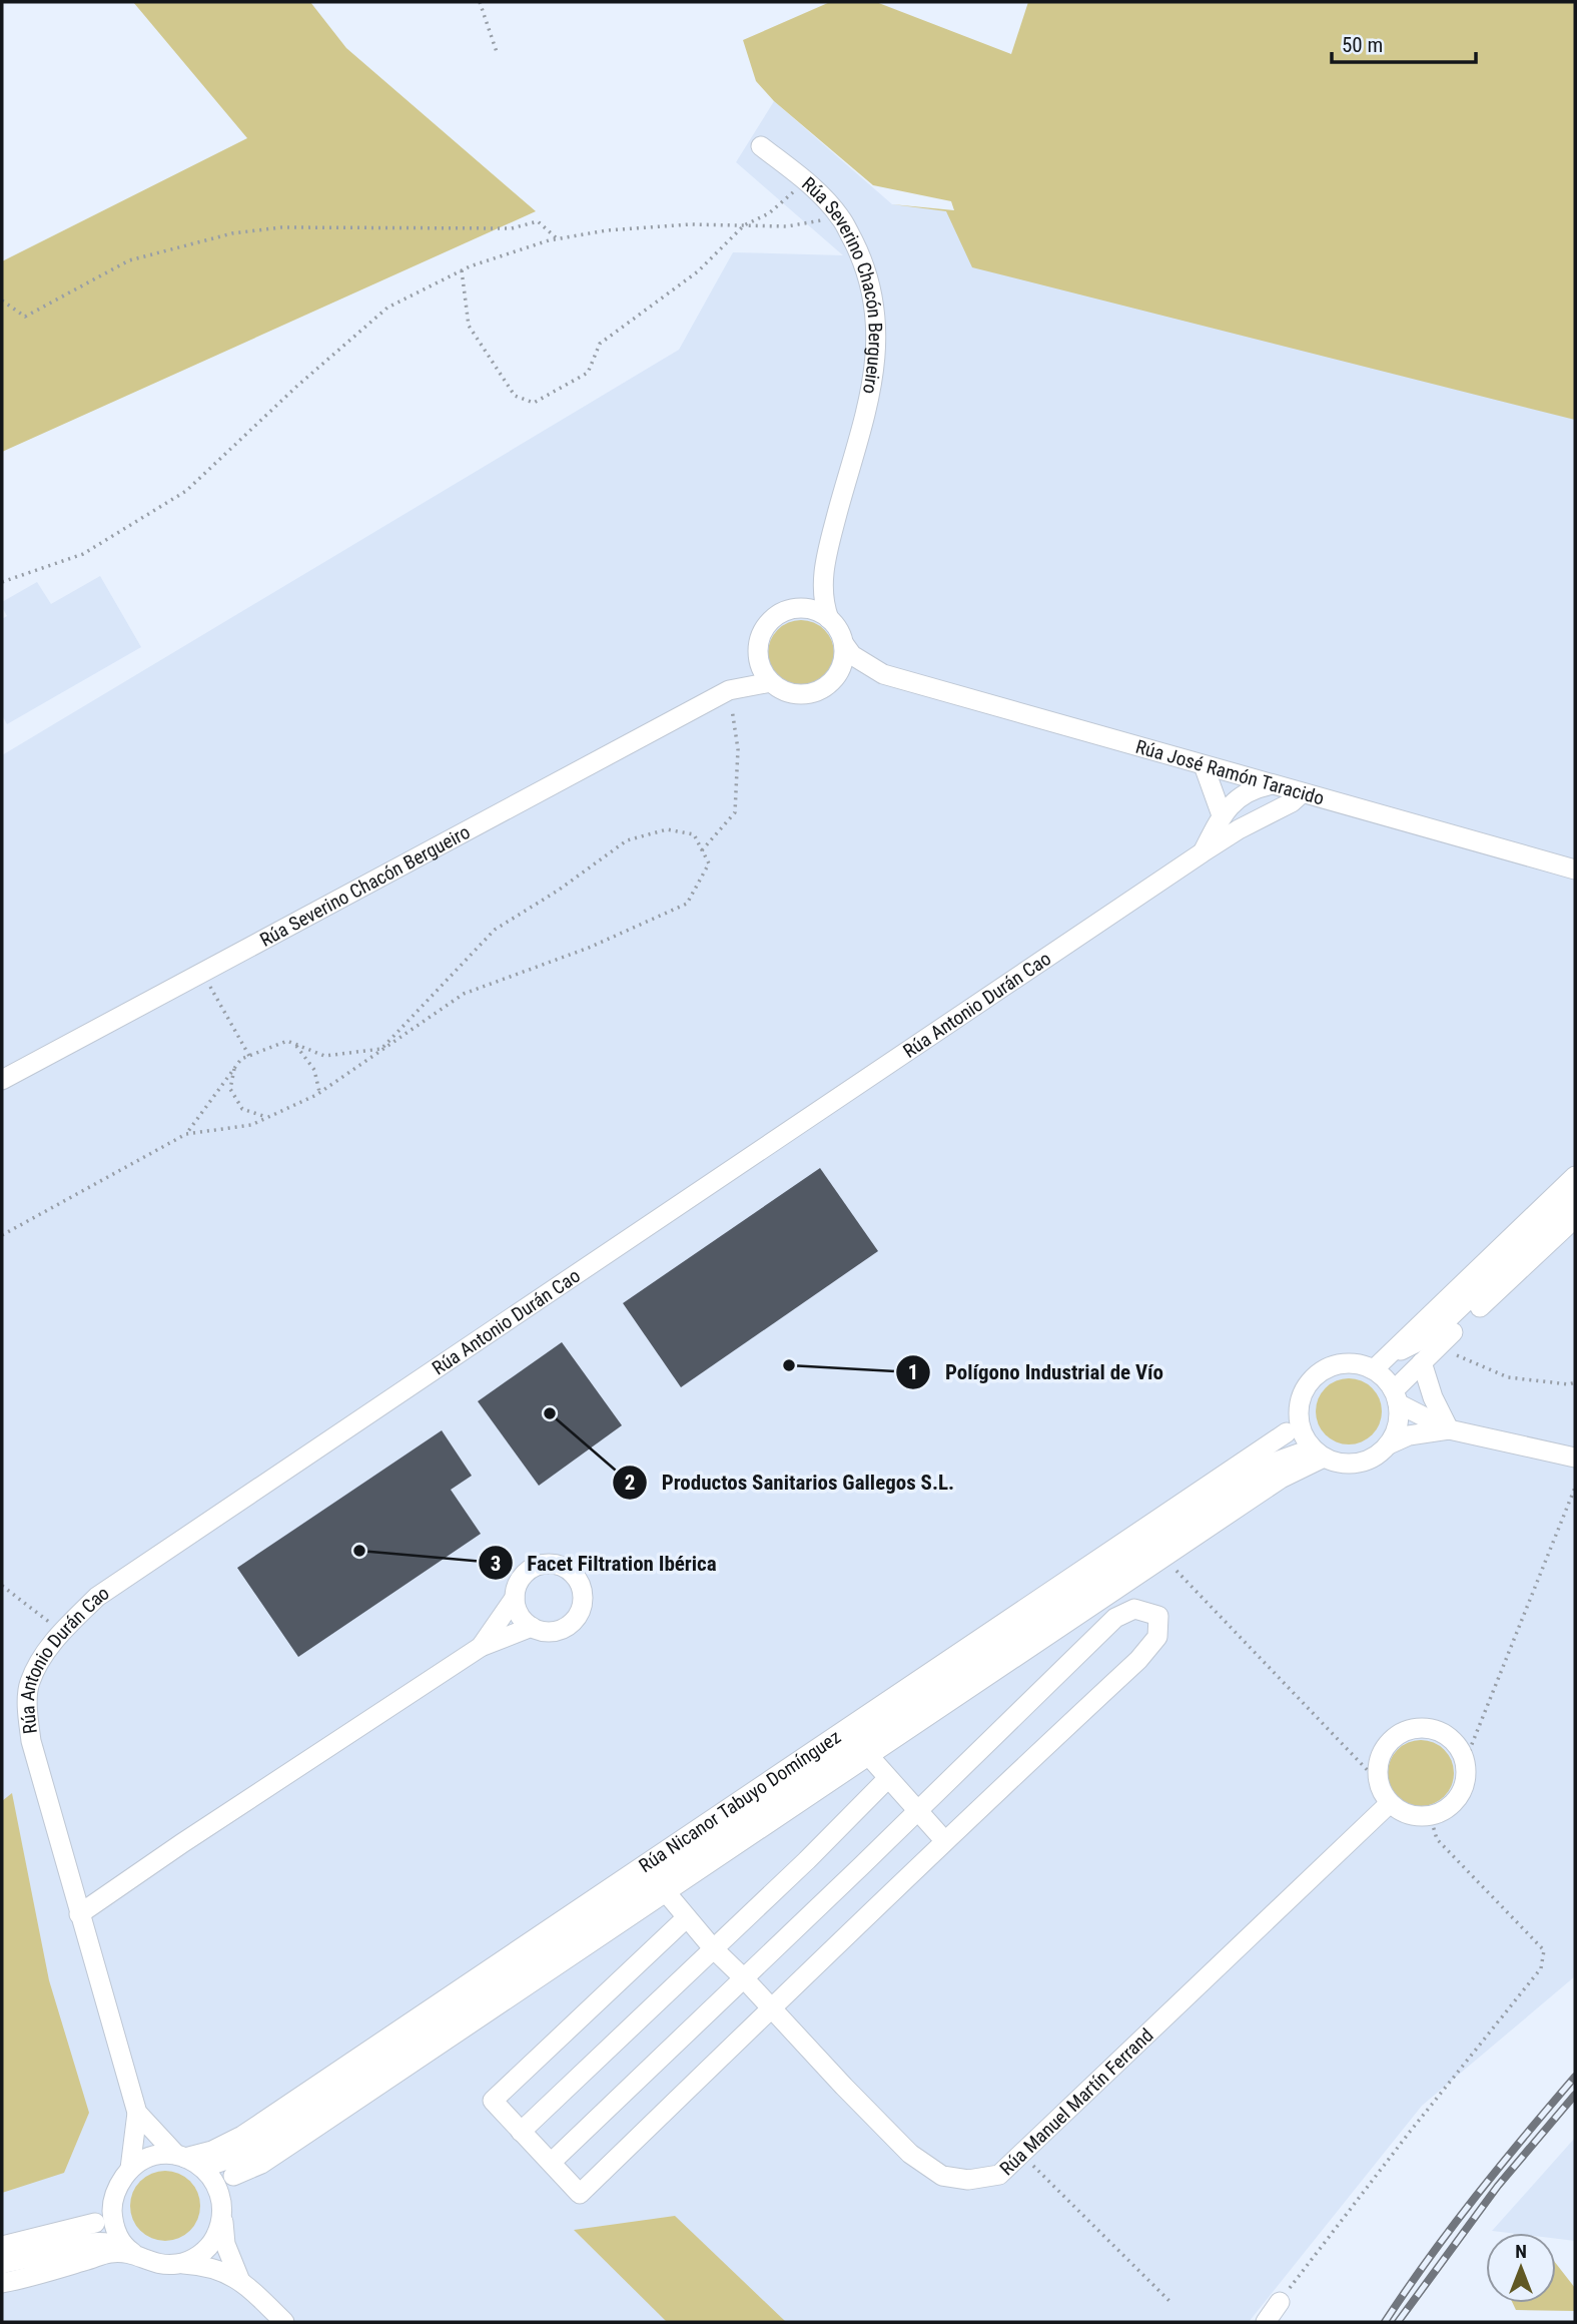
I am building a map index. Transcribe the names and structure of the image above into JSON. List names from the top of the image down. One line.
{"streets":{"street":["Rúa Severino Chacón Bergueiro","Rúa José Ramón Taracido","Rúa Antonio Durán Cao","Rúa Nicanor Tabuyo Domínguez","Rúa Manuel Martín Ferrand"]},"crossings":[["Rúa Severino Chacón Bergueiro","Rúa José Ramón Taracido"],["Rúa José Ramón Taracido","Rúa Antonio Durán Cao"],["Rúa Antonio Durán Cao","Rúa Nicanor Tabuyo Domínguez"],["Rúa Nicanor Tabuyo Domínguez","Rúa Manuel Martín Ferrand"]],"places":["Polígono Industrial de Vío","Productos Sanitarios Gallegos S.L.","Facet Filtration Ibérica"],"scale_bar":"50 m","north":"top"}
